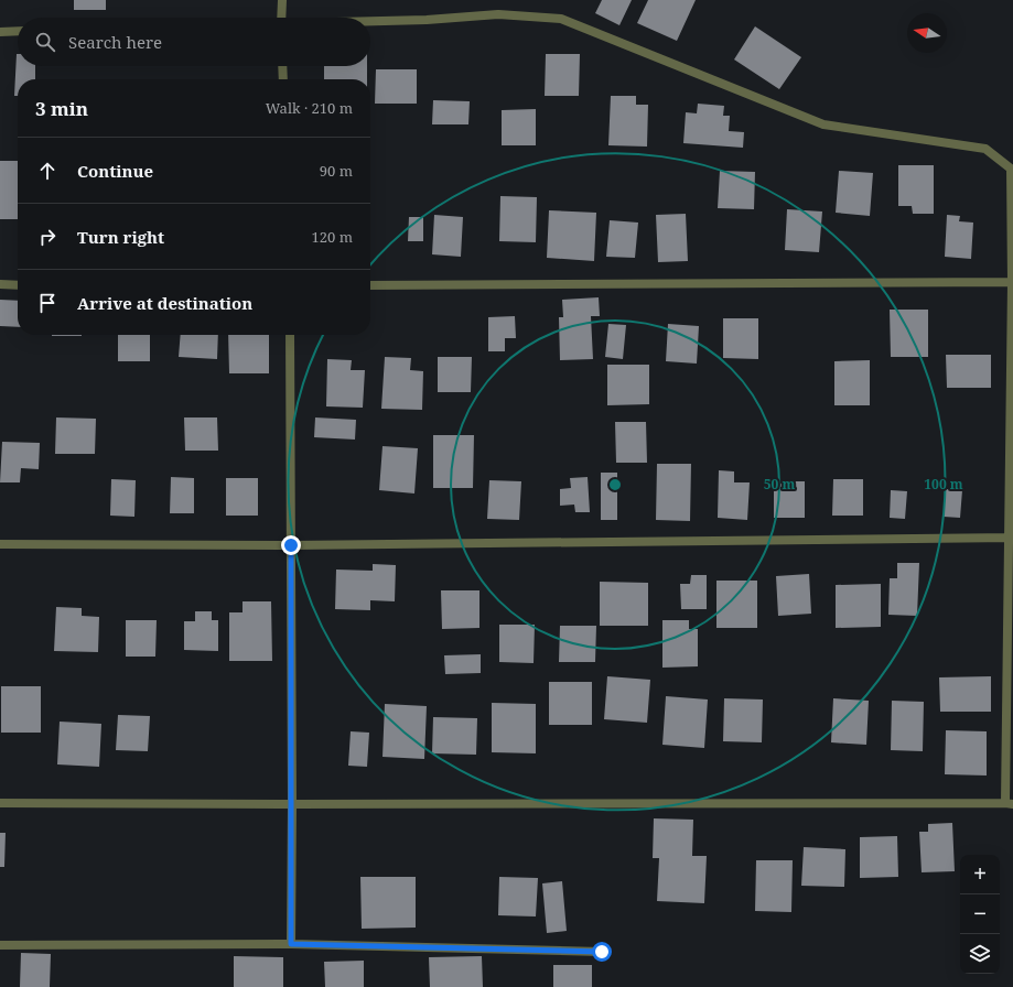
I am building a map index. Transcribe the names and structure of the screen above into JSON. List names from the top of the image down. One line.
{"north":"left","page":{"search":"Search here","heading":["3 min","Walk · 210 m"],"list":[["Continue","90 m"],["Turn right","120 m"],"Arrive at destination"],"map_buttons":["+","−"]},"rings":["50 m","100 m"]}
